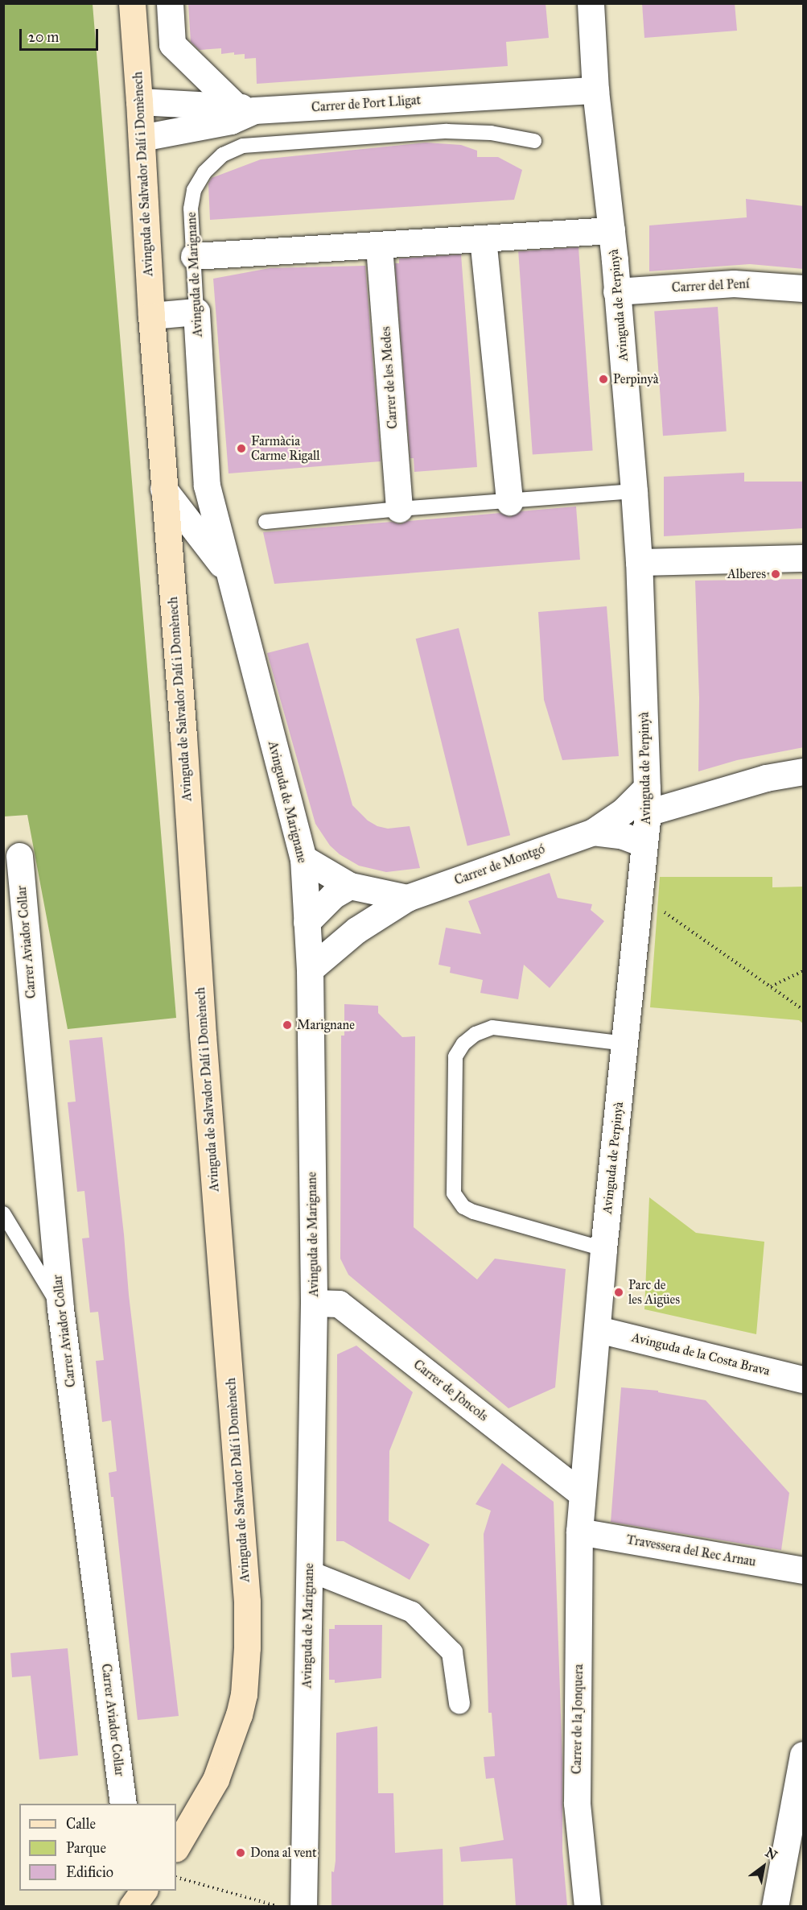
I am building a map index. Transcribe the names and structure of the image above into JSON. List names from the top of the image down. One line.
{"streets":{"main road":["Avinguda de Salvador Dalí i Domènech"],"street":["Carrer de Port Lligat","Avinguda de Marignane","Carrer del Pení","Avinguda de Perpinyà","Carrer de les Medes","Carrer de Montgó","Carrer Aviador Collar","Avinguda de la Costa Brava","Carrer de Jòncols","Travessera del Rec Arnau","Carrer de la Jonquera"]},"crossings":[["Carrer de Port Lligat","Avinguda de Salvador Dalí i Domènech"],["Carrer de Port Lligat","Avinguda de Perpinyà"],["Avinguda de Salvador Dalí i Domènech","Avinguda de Marignane"],["Avinguda de Marignane","Carrer de Montgó"],["Avinguda de Marignane","Carrer de Jòncols"],["Carrer del Pení","Avinguda de Perpinyà"],["Avinguda de Perpinyà","Carrer de Montgó"],["Avinguda de Perpinyà","Avinguda de la Costa Brava"],["Avinguda de Perpinyà","Carrer de Jòncols"],["Avinguda de Perpinyà","Travessera del Rec Arnau"],["Avinguda de Perpinyà","Carrer de la Jonquera"],["Travessera del Rec Arnau","Carrer de la Jonquera"]],"places":["Perpinyà","Farmàcia Carme Rigall","Alberes","Marignane","Parc de les Aigües","Dona al vent"],"legend":["Calle","Parque","Edificio"],"scale_bar":"20 m","north":"top right"}
